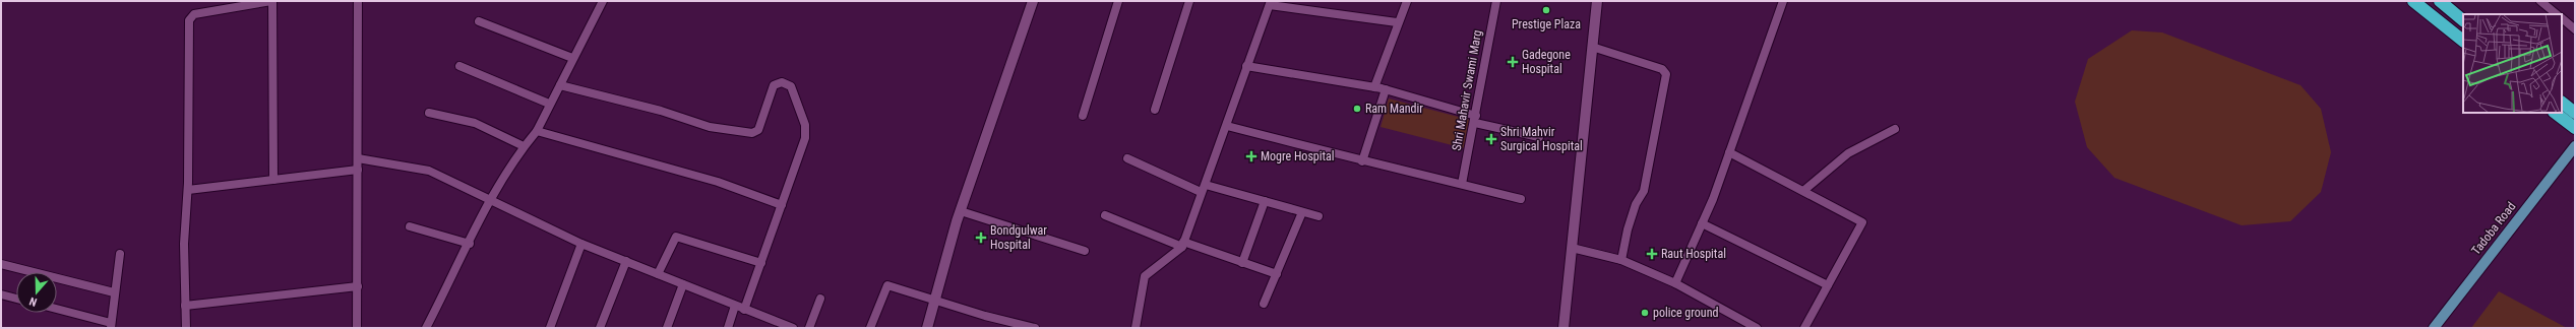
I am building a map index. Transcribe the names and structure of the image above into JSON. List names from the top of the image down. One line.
{"streets":{"main road":["Tadoba Road"],"street":["Shri Mahavir Swami Marg"]},"places":{"other":["Prestige Plaza","Ram Mandir","police ground"],"health":["Gadegone Hospital","Shri Mahvir Surgical Hospital","Mogre Hospital","Bondgulwar Hospital","Raut Hospital"]},"north":"bottom"}
